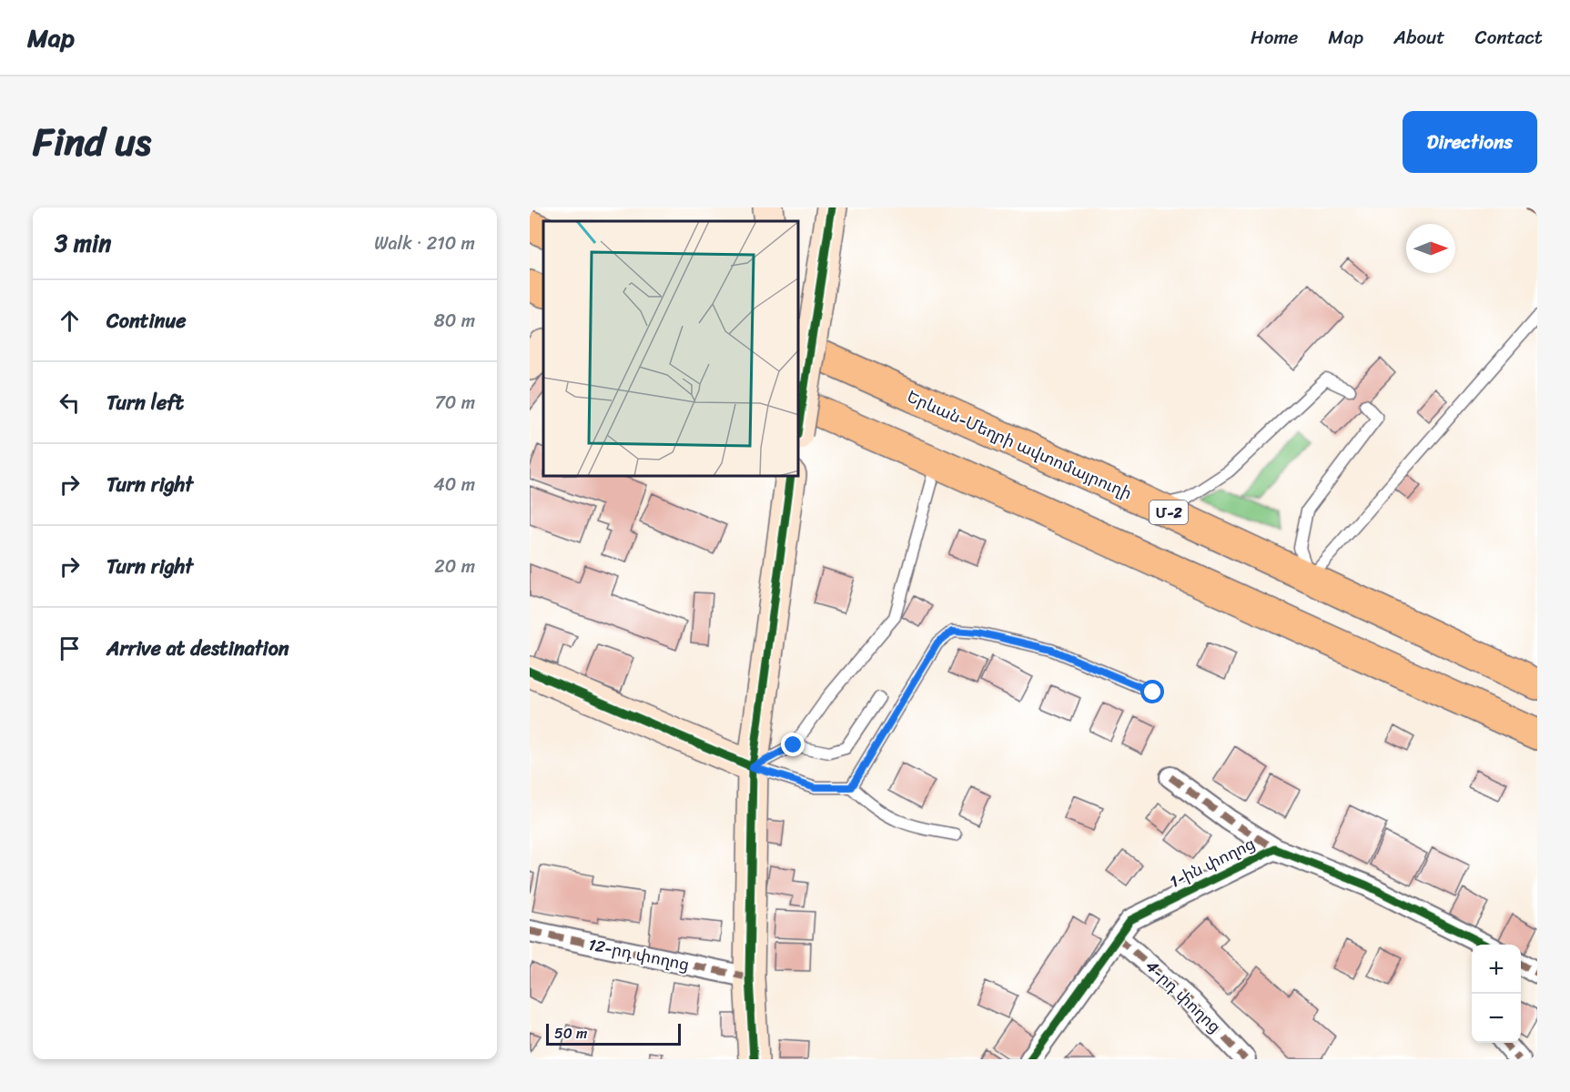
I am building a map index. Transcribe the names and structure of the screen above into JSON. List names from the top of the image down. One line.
{"streets":{"highway":["Երևան-Մեղրի ավտոմայրուղի","Մ-2"],"street":["1-ին փողոց","12-րդ փողոց","4-րդ փողոց"]},"crossings":[["1-ին փողոց","4-րդ փողոց"]],"scale_bar":"50 m","north":"right","page":{"header":"Map","nav":["Home","Map","About","Contact"],"title":"Find us","buttons":"Directions","heading":["3 min","Walk · 210 m"],"list":[["Continue","80 m"],["Turn left","70 m"],["Turn right","40 m"],["Turn right","20 m"],"Arrive at destination"],"map_buttons":["+","−"],"scale":"50 m"}}
